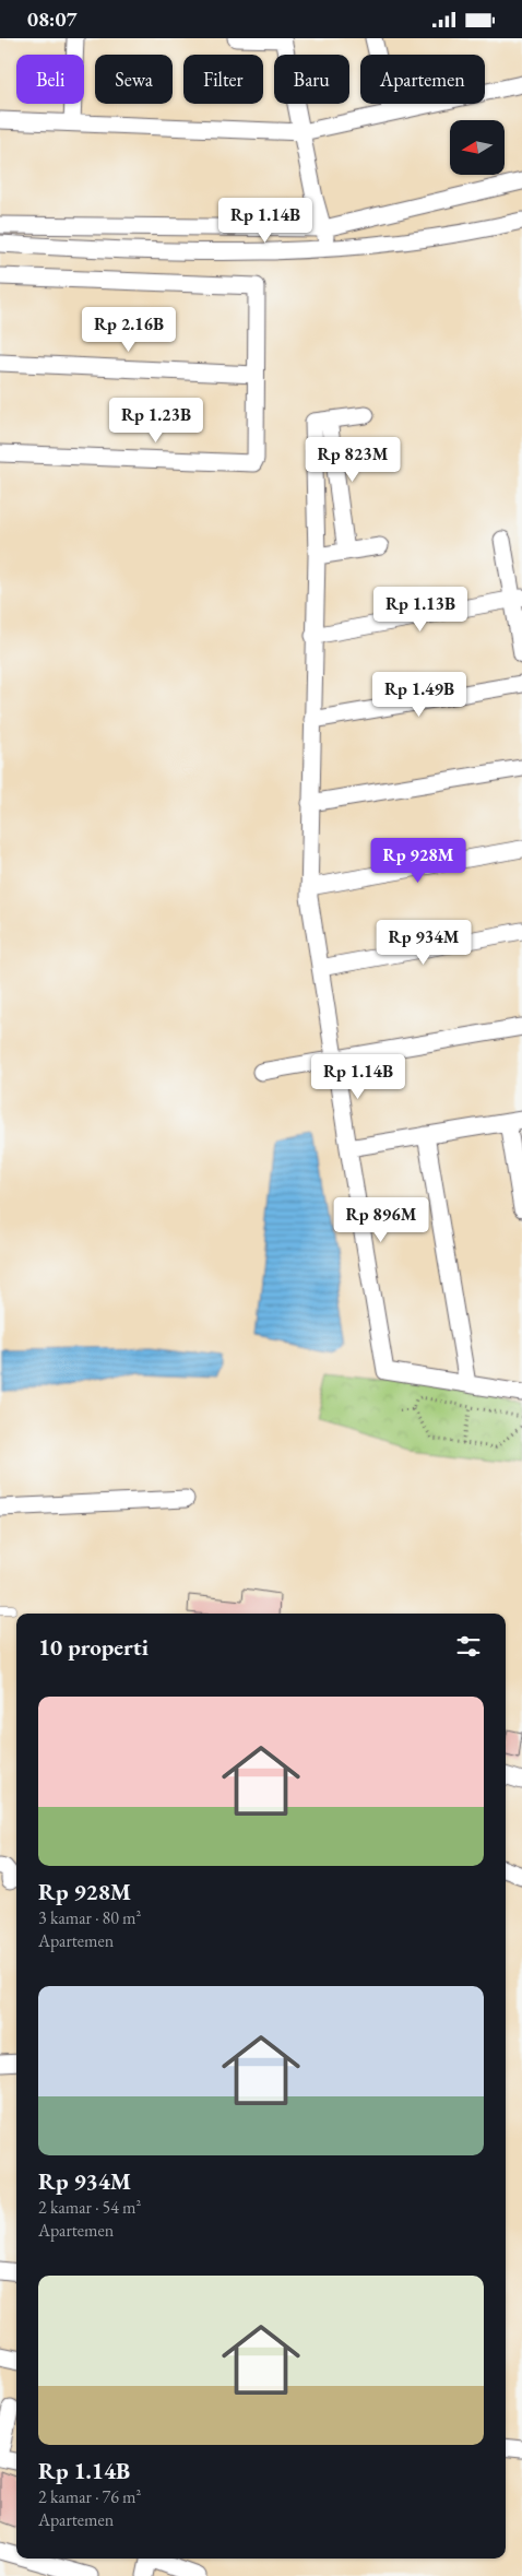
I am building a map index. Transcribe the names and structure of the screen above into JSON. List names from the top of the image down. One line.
{"north":"left","page":{"status":"08:07","chip":["Beli","Sewa","Filter","Baru","Apartemen"],"price":["Rp 1.14B","Rp 2.16B","Rp 1.23B","Rp 823M","Rp 1.13B","Rp 1.49B","Rp 928M","Rp 934M","Rp 1.14B","Rp 896M"],"heading":"10 properti","list":[{"name":"Rp 928M","note":"3 kamar · 80 m² · Apartemen"},{"name":"Rp 934M","note":"2 kamar · 54 m² · Apartemen"},{"name":"Rp 1.14B","note":"2 kamar · 76 m² · Apartemen"}]}}
